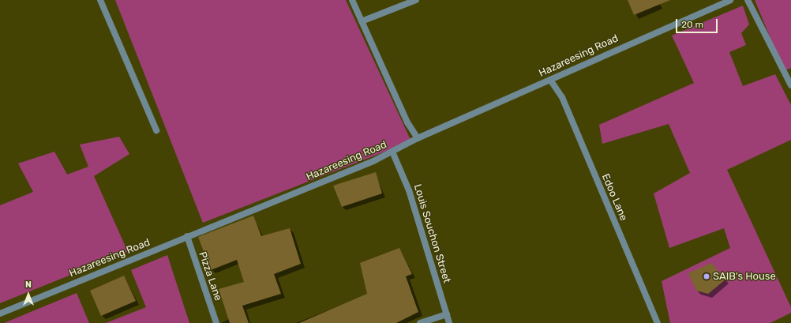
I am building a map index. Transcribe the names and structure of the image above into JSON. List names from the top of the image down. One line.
{"streets":{"street":["Hazareesing Road","Edoo Lane","Louis Souchon Street","Pizza Lane"]},"crossings":[["Hazareesing Road","Edoo Lane"],["Hazareesing Road","Louis Souchon Street"],["Hazareesing Road","Pizza Lane"]],"places":["SAIB's House"],"scale_bar":"20 m","north":"top"}
